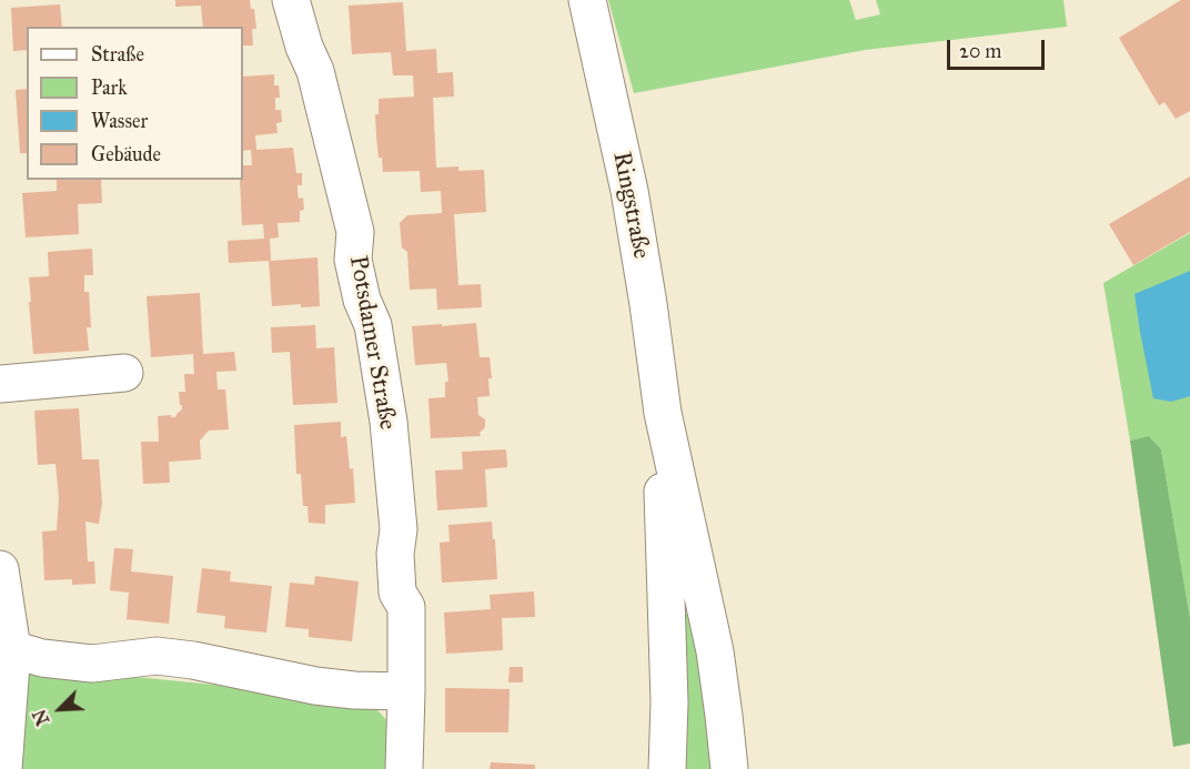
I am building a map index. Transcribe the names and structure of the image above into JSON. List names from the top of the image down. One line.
{"streets":{"street":["Ringstraße","Potsdamer Straße"]},"legend":["Straße","Park","Wasser","Gebäude"],"scale_bar":"20 m","north":"bottom left"}
